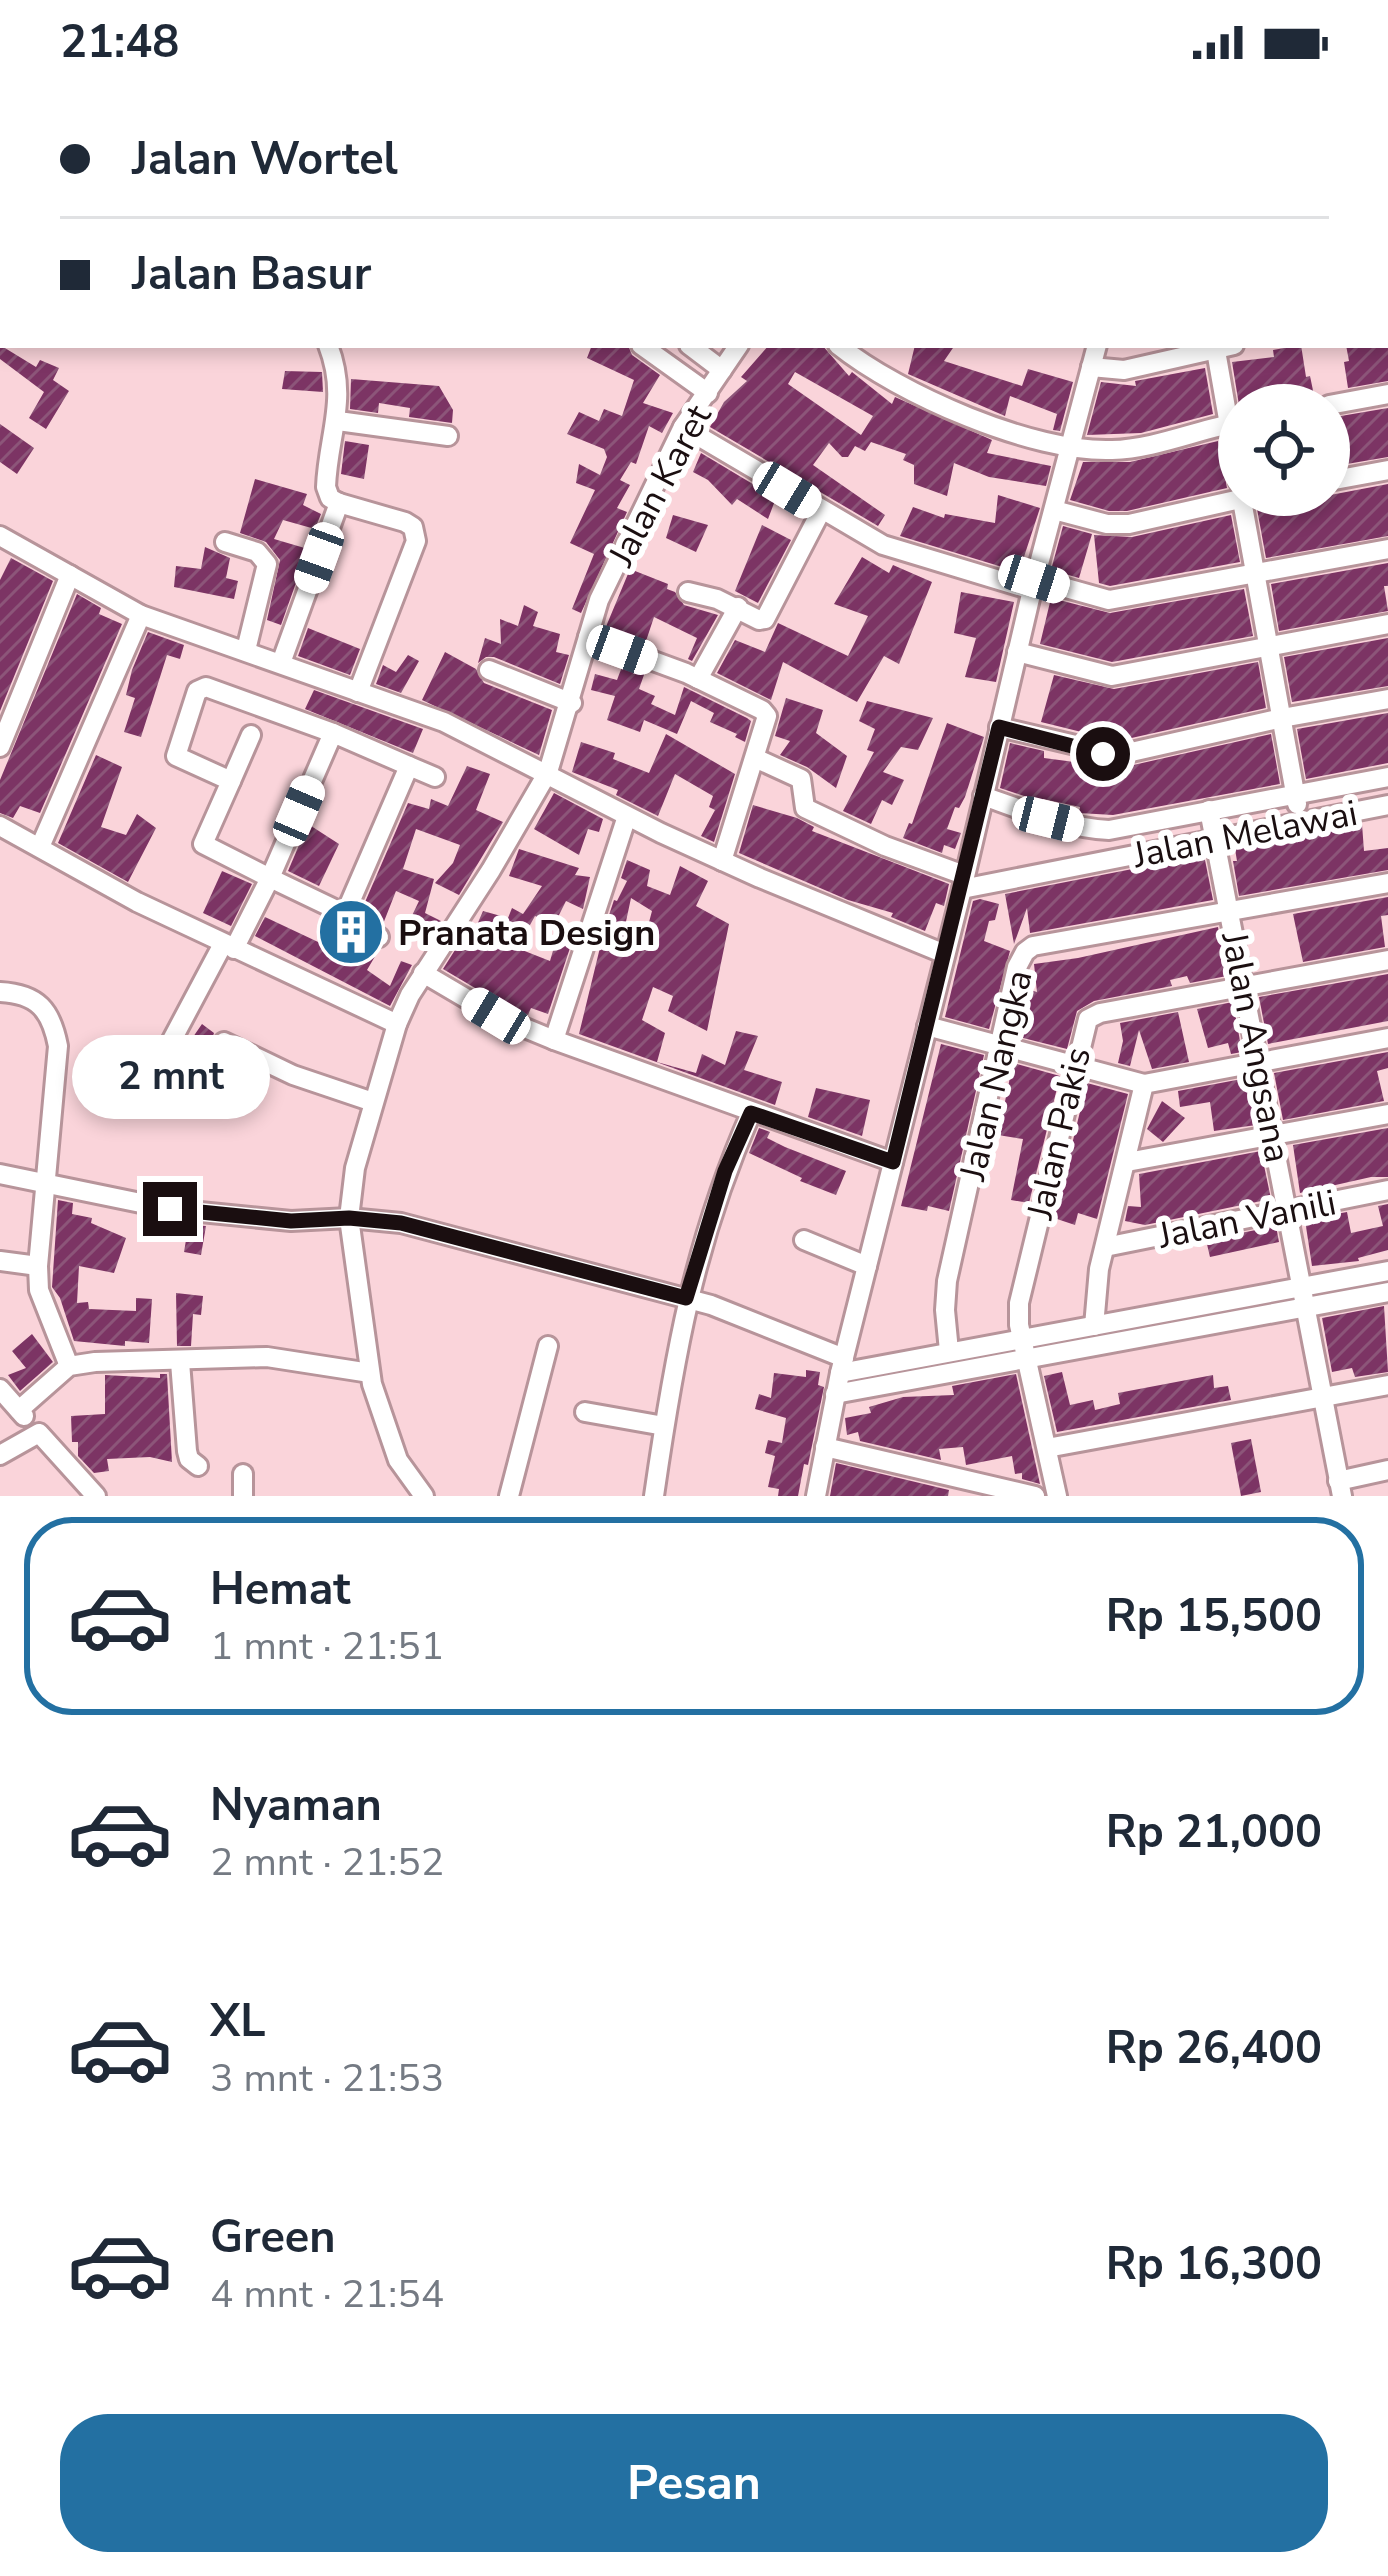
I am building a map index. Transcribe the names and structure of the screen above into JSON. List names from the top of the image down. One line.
{"streets":{"street":["Jalan Karet","Jalan Melawai","Jalan Angsana","Jalan Nangka","Jalan Pakis","Jalan Vanili"]},"crossings":[["Jalan Melawai","Jalan Angsana"],["Jalan Angsana","Jalan Nangka"],["Jalan Angsana","Jalan Pakis"],["Jalan Angsana","Jalan Vanili"]],"places":{"building":["Pranata Design"]},"page":{"status":"21:48","banner":["Jalan Wortel","Jalan Basur"],"bubble":"2 mnt","list":[{"name":"Hemat","note":"1 mnt · 21:51","value":"Rp 15,500"},{"name":"Nyaman","note":"2 mnt · 21:52","value":"Rp 21,000"},{"name":"XL","note":"3 mnt · 21:53","value":"Rp 26,400"},{"name":"Green","note":"4 mnt · 21:54","value":"Rp 16,300"}],"buttons":"Pesan"}}
